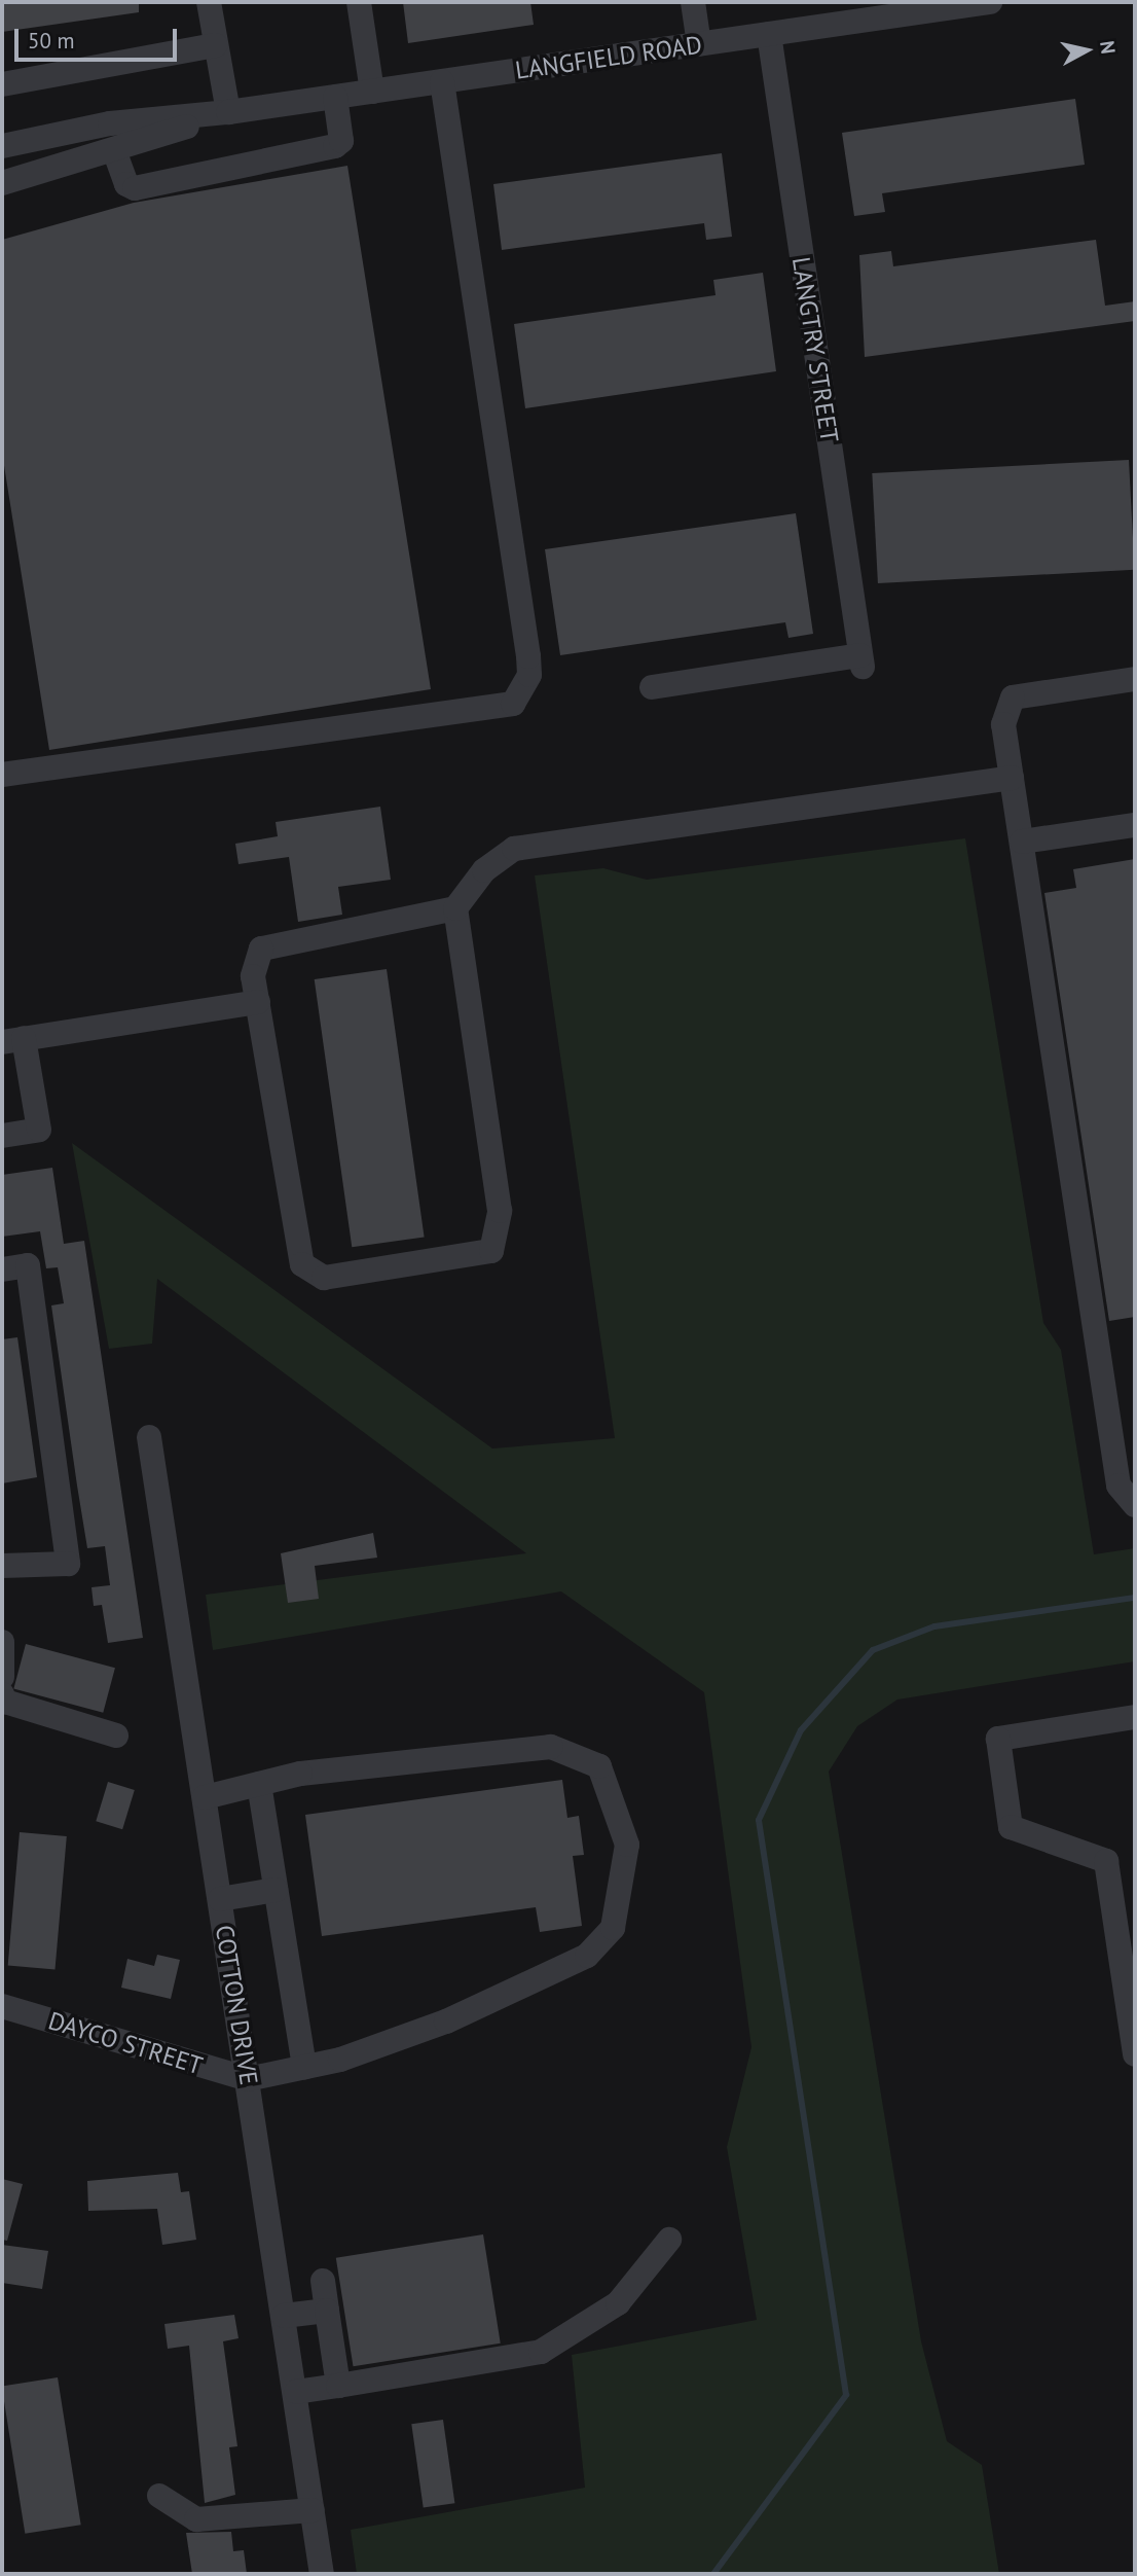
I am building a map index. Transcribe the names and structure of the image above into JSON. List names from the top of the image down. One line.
{"streets":{"street":["LANGFIELD ROAD","LANGTRY STREET","COTTON DRIVE","DAYCO STREET"]},"crossings":[["LANGFIELD ROAD","LANGTRY STREET"],["COTTON DRIVE","DAYCO STREET"]],"scale_bar":"50 m","north":"right"}
